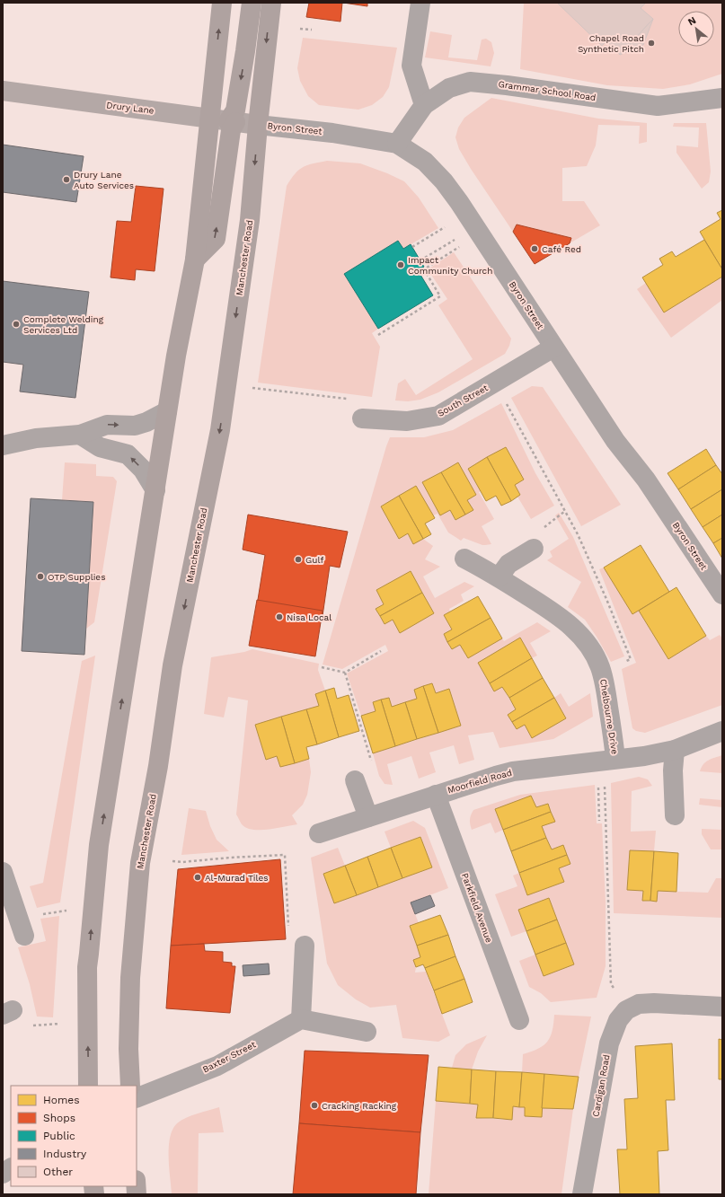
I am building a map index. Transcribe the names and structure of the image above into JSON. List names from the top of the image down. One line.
{"streets":{"highway":["Manchester Road"],"main road":["Drury Lane"],"street":["Grammar School Road","Byron Street","South Street","Chelbourne Drive","Moorfield Road","Parkfield Avenue","Baxter Street","Cardigan Road"]},"crossings":[["Grammar School Road","Byron Street"],["Drury Lane","Byron Street"],["Drury Lane","Manchester Road"],["Byron Street","Manchester Road"],["Byron Street","South Street"],["Chelbourne Drive","Moorfield Road"],["Moorfield Road","Parkfield Avenue"]],"places":["Chapel Road Synthetic Pitch","Drury Lane Auto Services","Café Red","Impact Community Church","Complete Welding Services Ltd","Gulf","OTP Supplies","Nisa Local","Al-Murad Tiles","Cracking Racking"],"legend":["Homes","Shops","Public","Industry","Other"],"north":"top left"}
